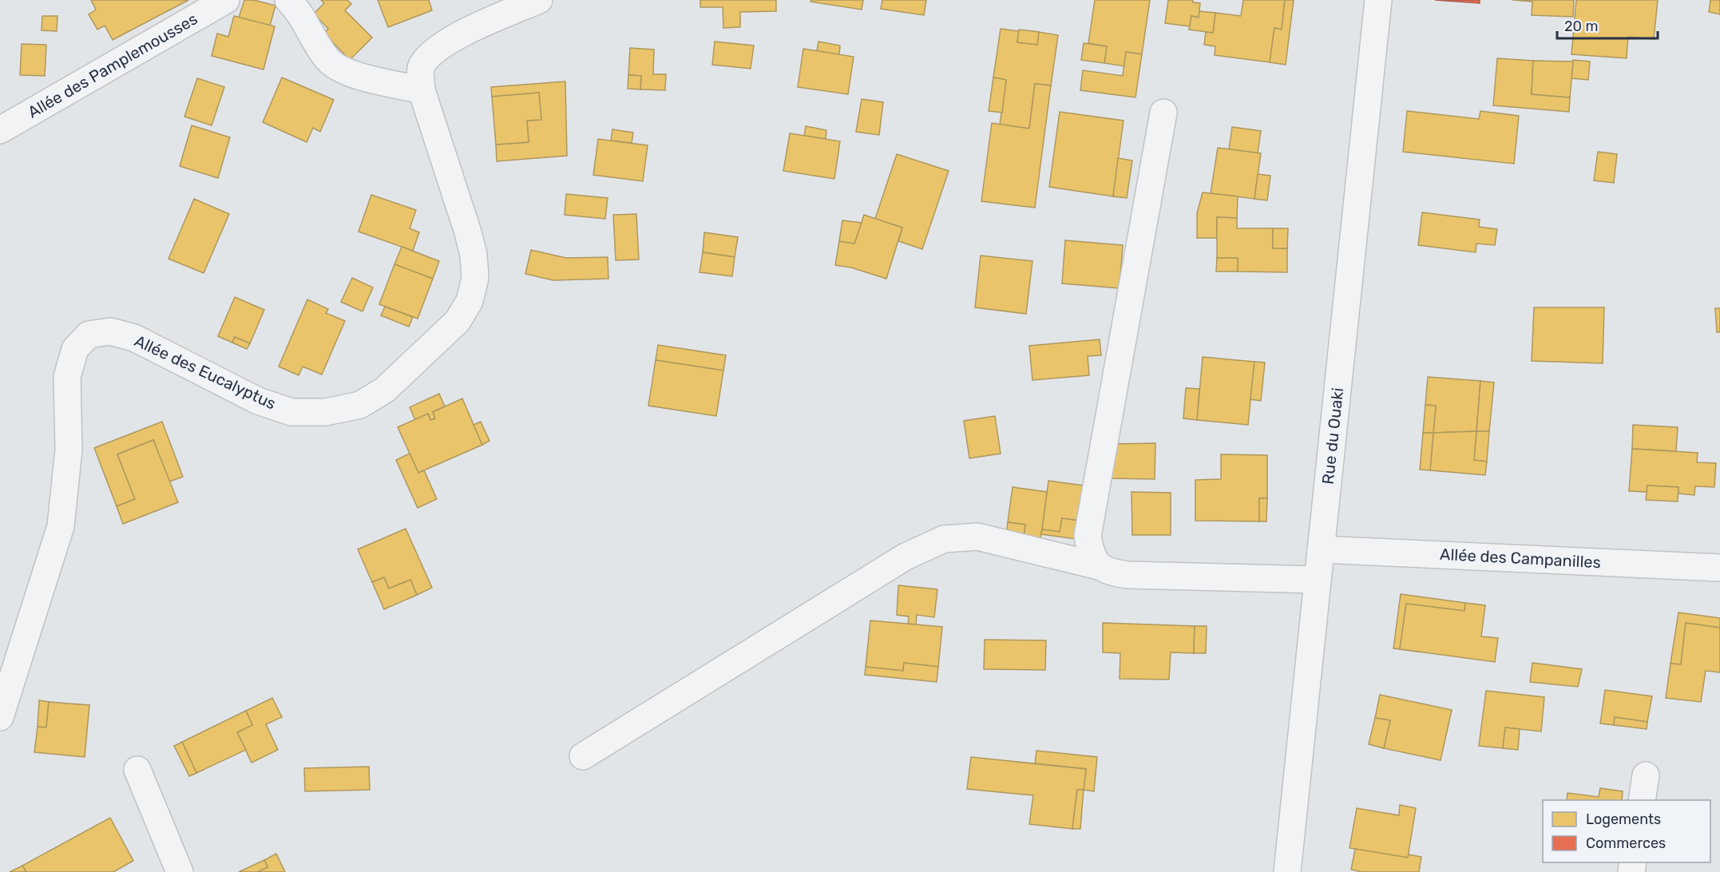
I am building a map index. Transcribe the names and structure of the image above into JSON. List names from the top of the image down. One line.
{"streets":{"street":["Allée des Pamplemousses","Allée des Eucalyptus","Rue du Ouaki","Allée des Campanilles"]},"crossings":[["Rue du Ouaki","Allée des Campanilles"]],"legend":["Logements","Commerces"],"scale_bar":"20 m"}
